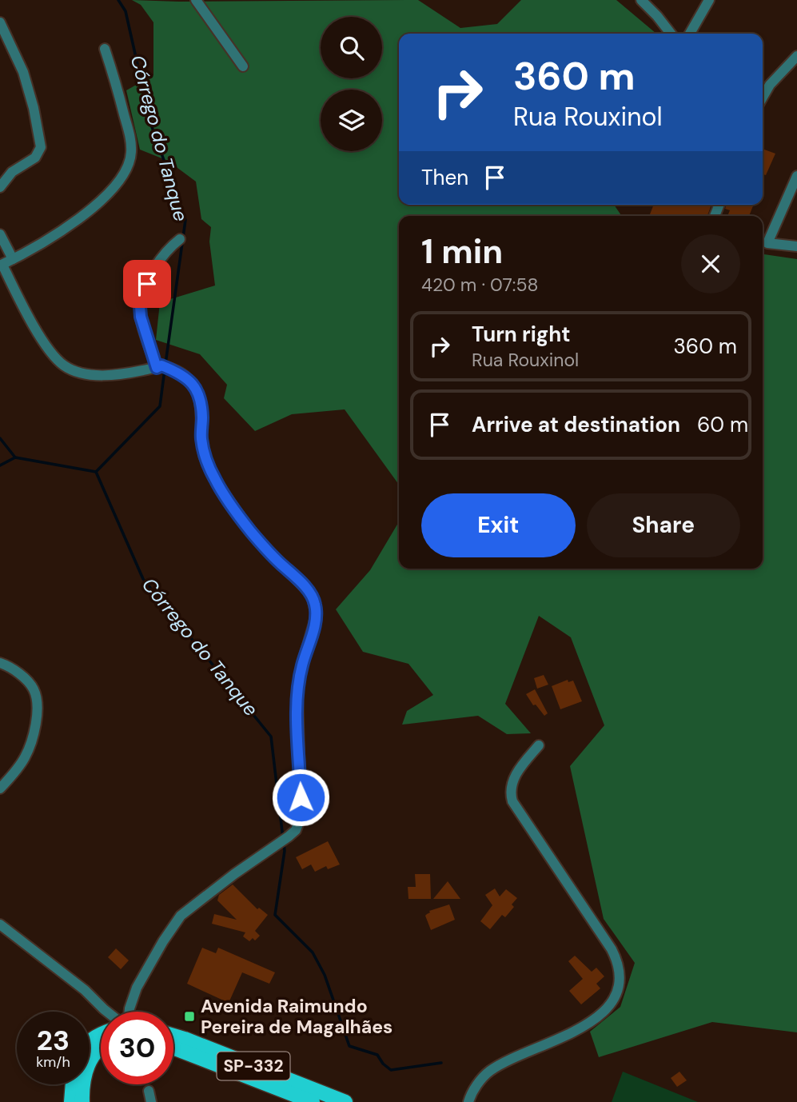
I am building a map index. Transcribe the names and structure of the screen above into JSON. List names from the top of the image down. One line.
{"streets":{"main road":["SP-332"]},"water":["Córrego do Tanque"],"places":{"transit":["Avenida Raimundo Pereira de Magalhães"]},"page":{"turn":["360 m","Rua Rouxinol"],"then":"Then","heading":["1 min","420 m · 07:58"],"list":[{"name":"Turn right","note":"Rua Rouxinol","value":"360 m"},{"name":"Arrive at destination","value":"60 m"}],"buttons":["Exit","Share"],"speed":"23 km/h","limit":"30"}}
